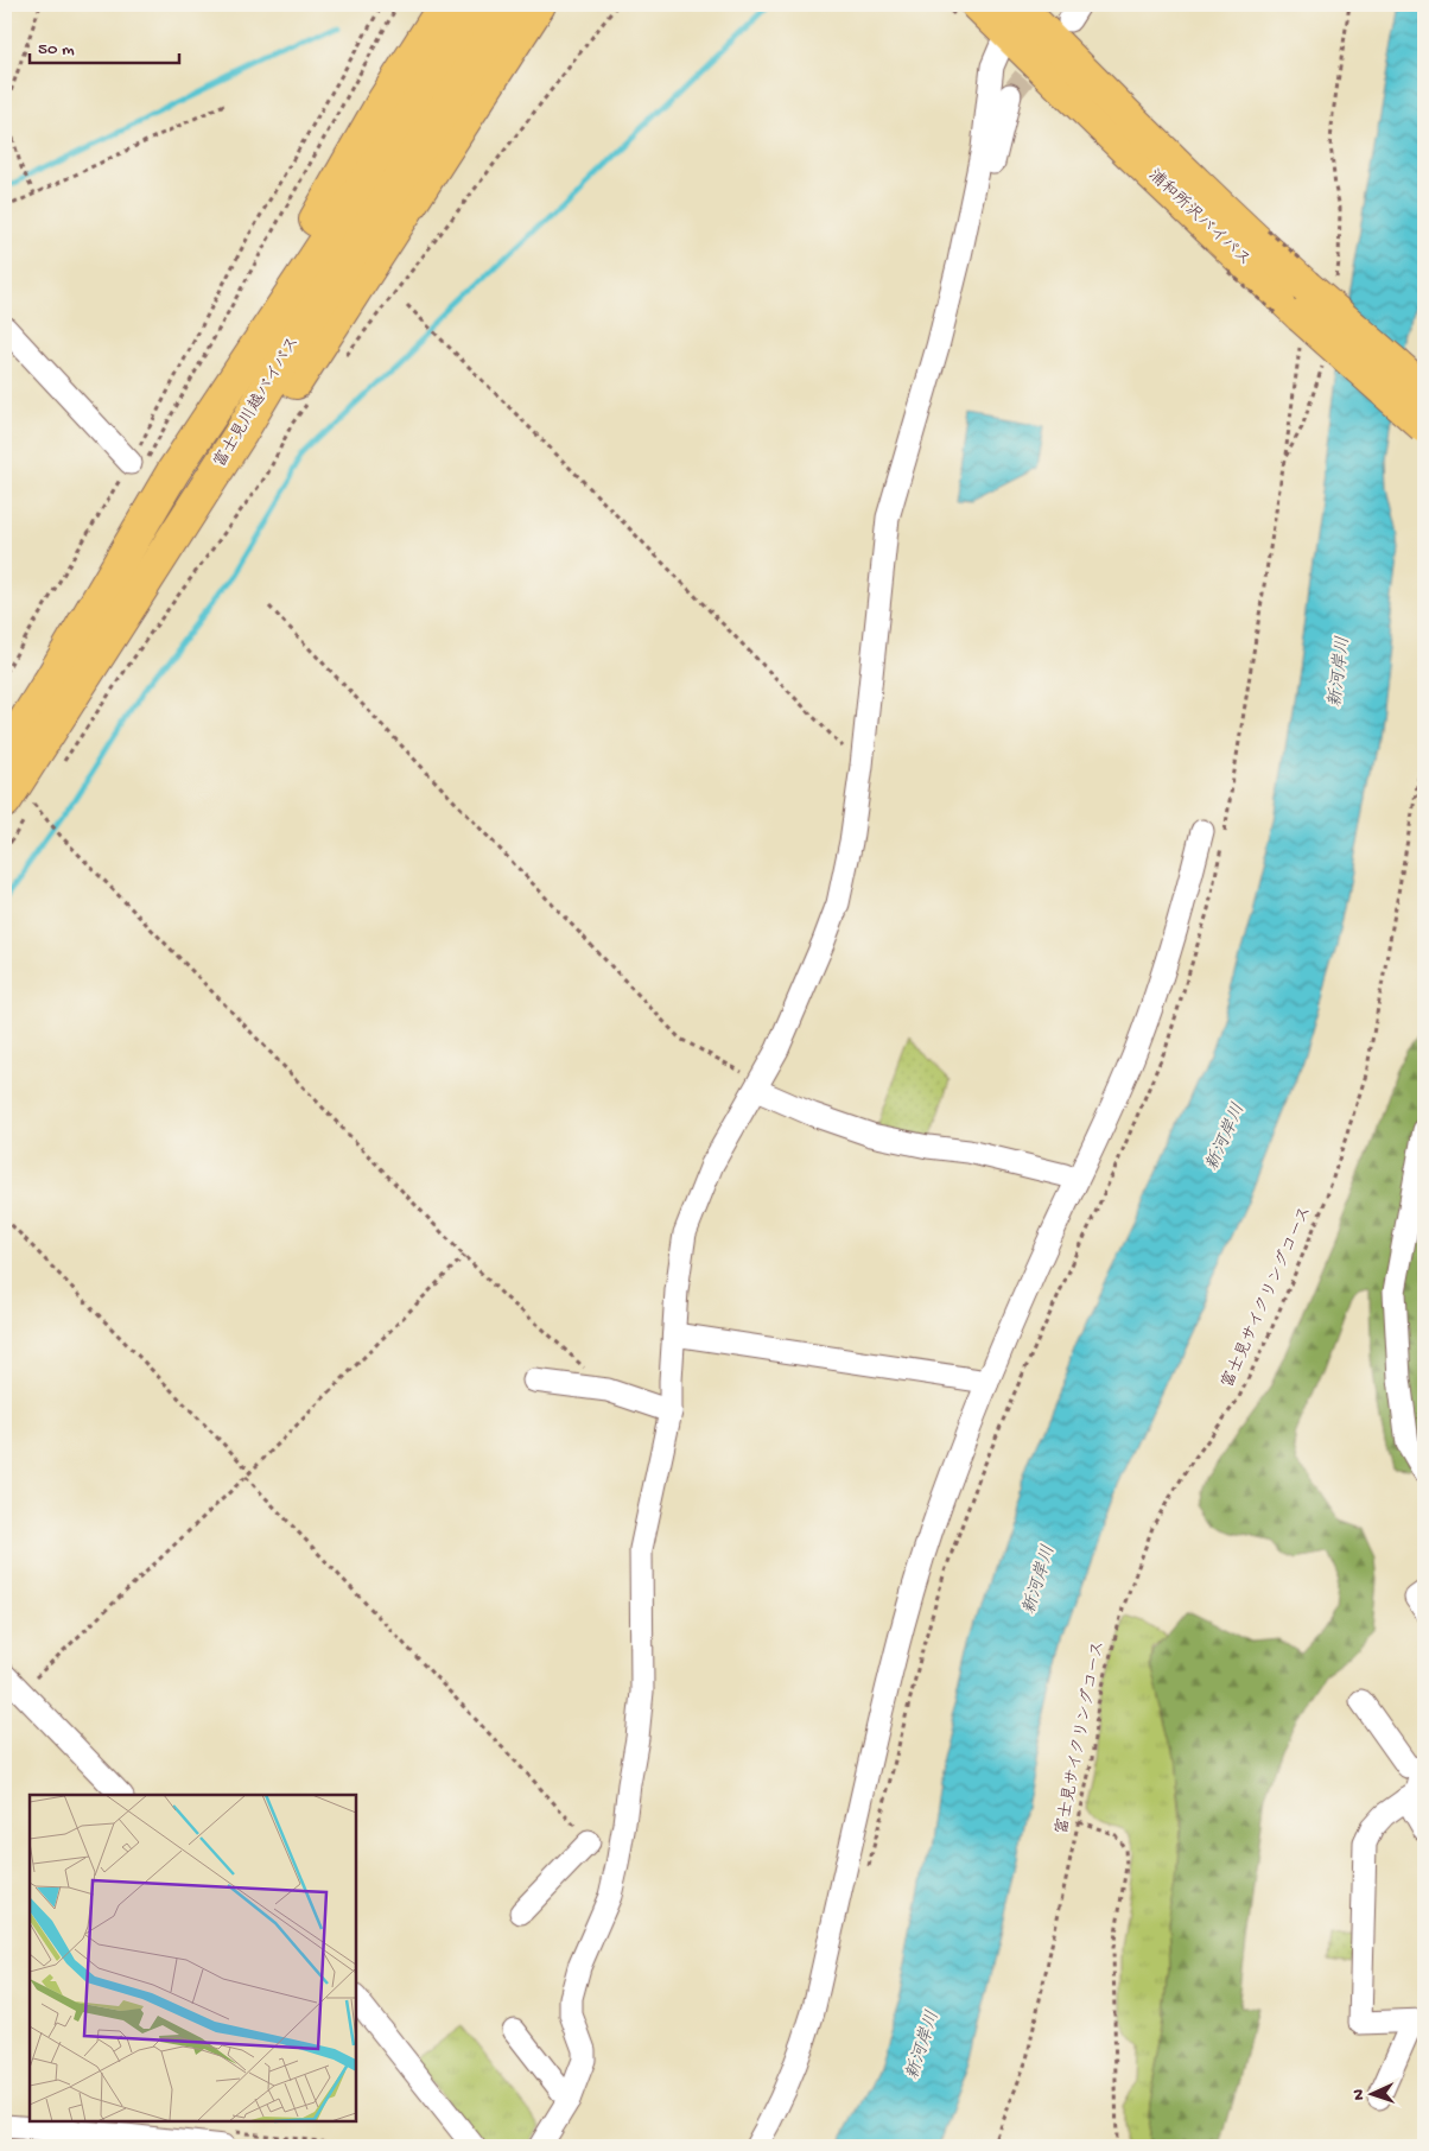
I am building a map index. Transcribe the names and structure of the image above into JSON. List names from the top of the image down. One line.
{"streets":{"highway":["浦和所沢バイパス","富士見川越バイパス"],"path":["富士見サイクリングコース"]},"water":["新河岸川"],"scale_bar":"50 m","north":"left"}
